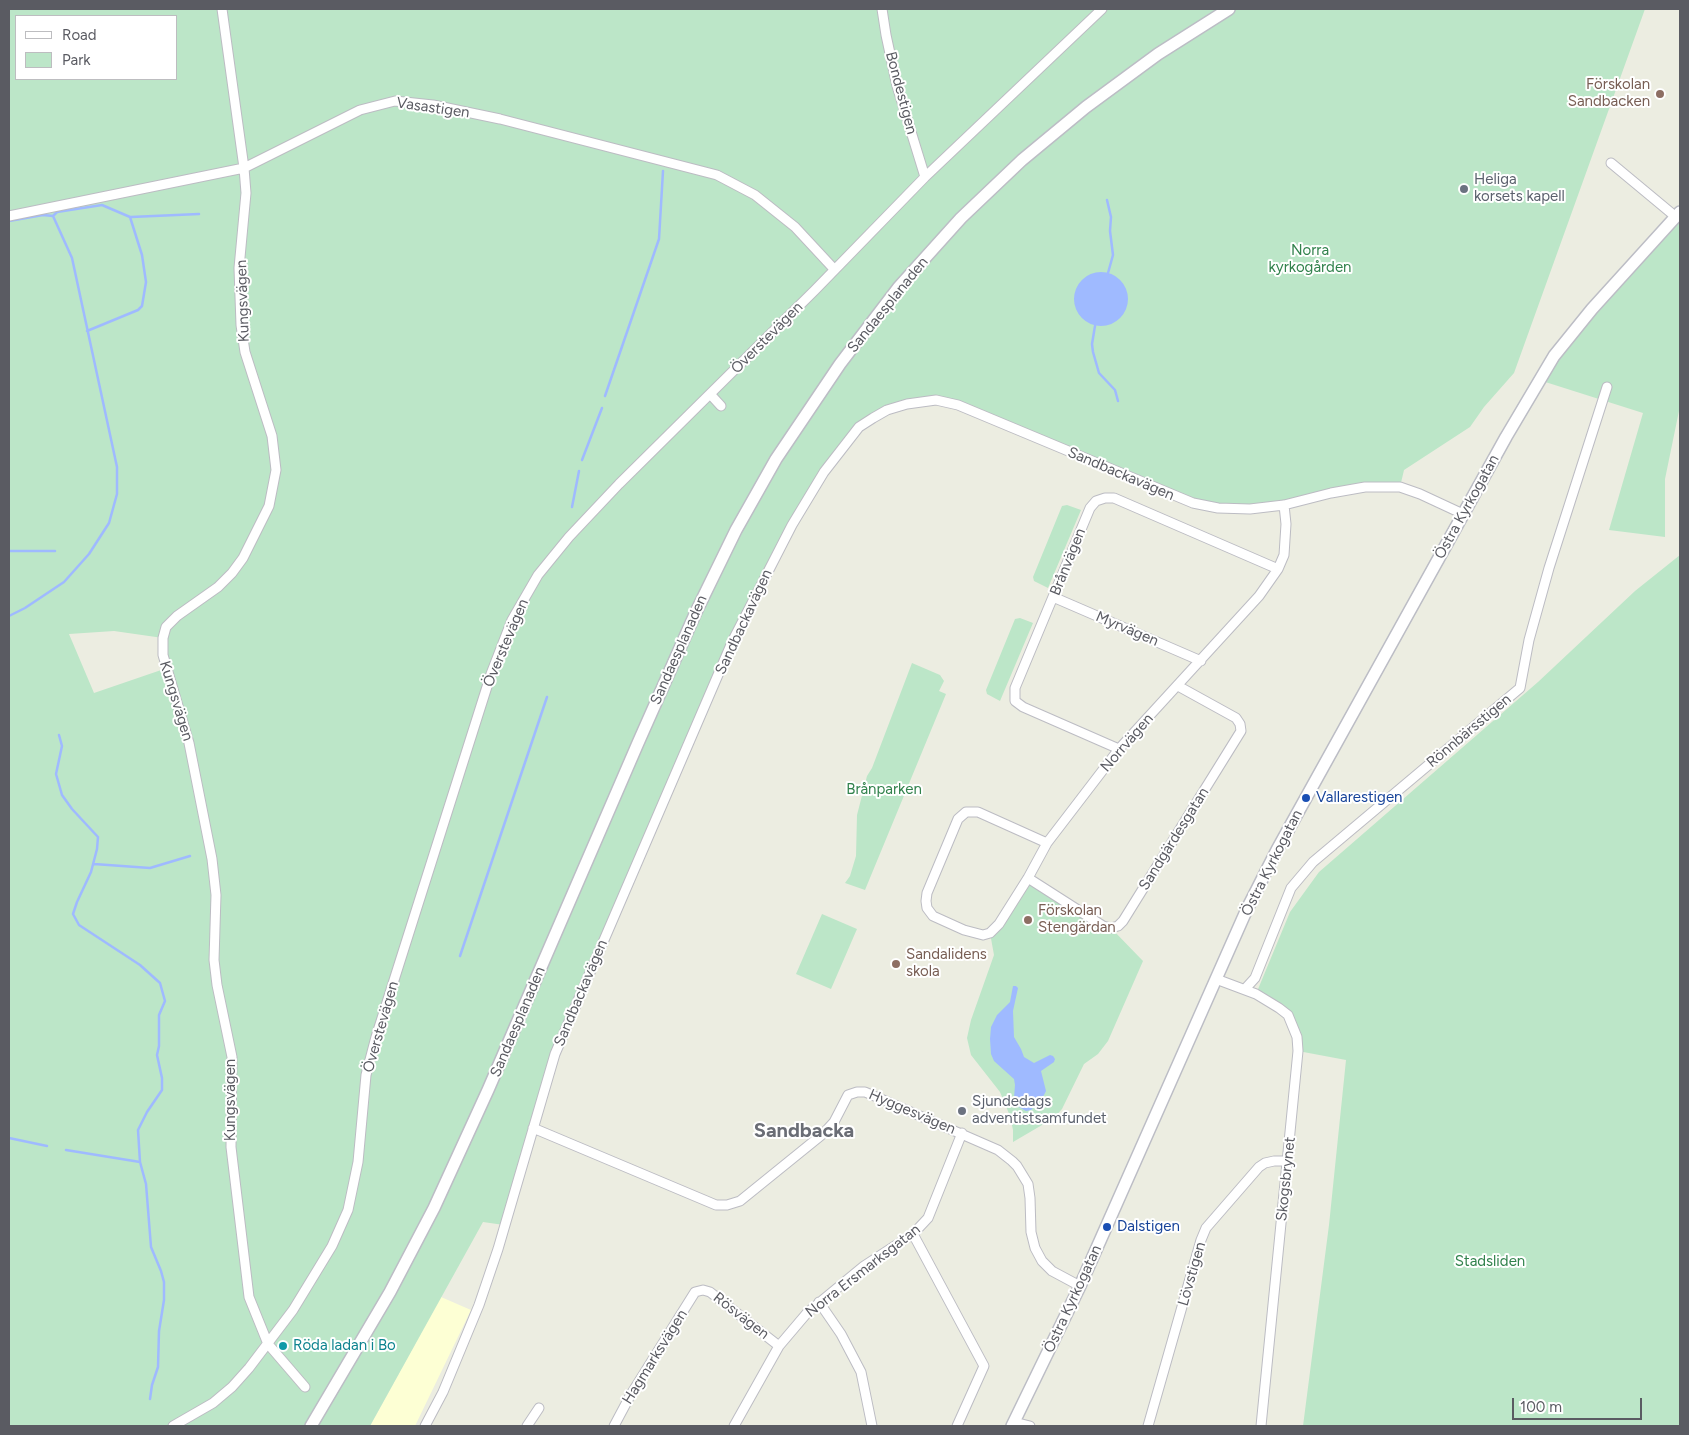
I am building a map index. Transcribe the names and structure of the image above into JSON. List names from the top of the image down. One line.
{"streets":{"main road":["Sandaesplanaden","Östra Kyrkogatan"],"street":["Bondestigen","Vasastigen","Kungsvägen","Överstevägen","Sandbackavägen","Brånvägen","Myrvägen","Rönnbärsstigen","Norrvägen","Sandgärdesgatan","Hyggesvägen","Skogsbrynet","Norra Ersmarksgatan","Lövstigen","Rösvägen","Hagmarksvägen"]},"crossings":[["Bondestigen","Överstevägen"],["Vasastigen","Kungsvägen"],["Vasastigen","Överstevägen"],["Kungsvägen","Överstevägen"],["Sandbackavägen","Östra Kyrkogatan"],["Sandbackavägen","Norrvägen"],["Sandbackavägen","Hyggesvägen"],["Östra Kyrkogatan","Hyggesvägen"],["Östra Kyrkogatan","Skogsbrynet"],["Brånvägen","Myrvägen"],["Brånvägen","Norrvägen"],["Myrvägen","Norrvägen"],["Rönnbärsstigen","Skogsbrynet"],["Norrvägen","Sandgärdesgatan"],["Hyggesvägen","Norra Ersmarksgatan"],["Skogsbrynet","Lövstigen"],["Norra Ersmarksgatan","Rösvägen"],["Rösvägen","Hagmarksvägen"]],"districts":["Sandbacka"],"parks":["Norra kyrkogården","Brånparken","Stadsliden"],"places":["Förskolan Sandbacken","Heliga korsets kapell","Vallarestigen","Förskolan Stengärdan","Sandalidens skola","Sjundedags adventistsamfundet","Dalstigen","Röda ladan i Bo"],"legend":["Road","Park"],"scale_bar":"100 m"}
